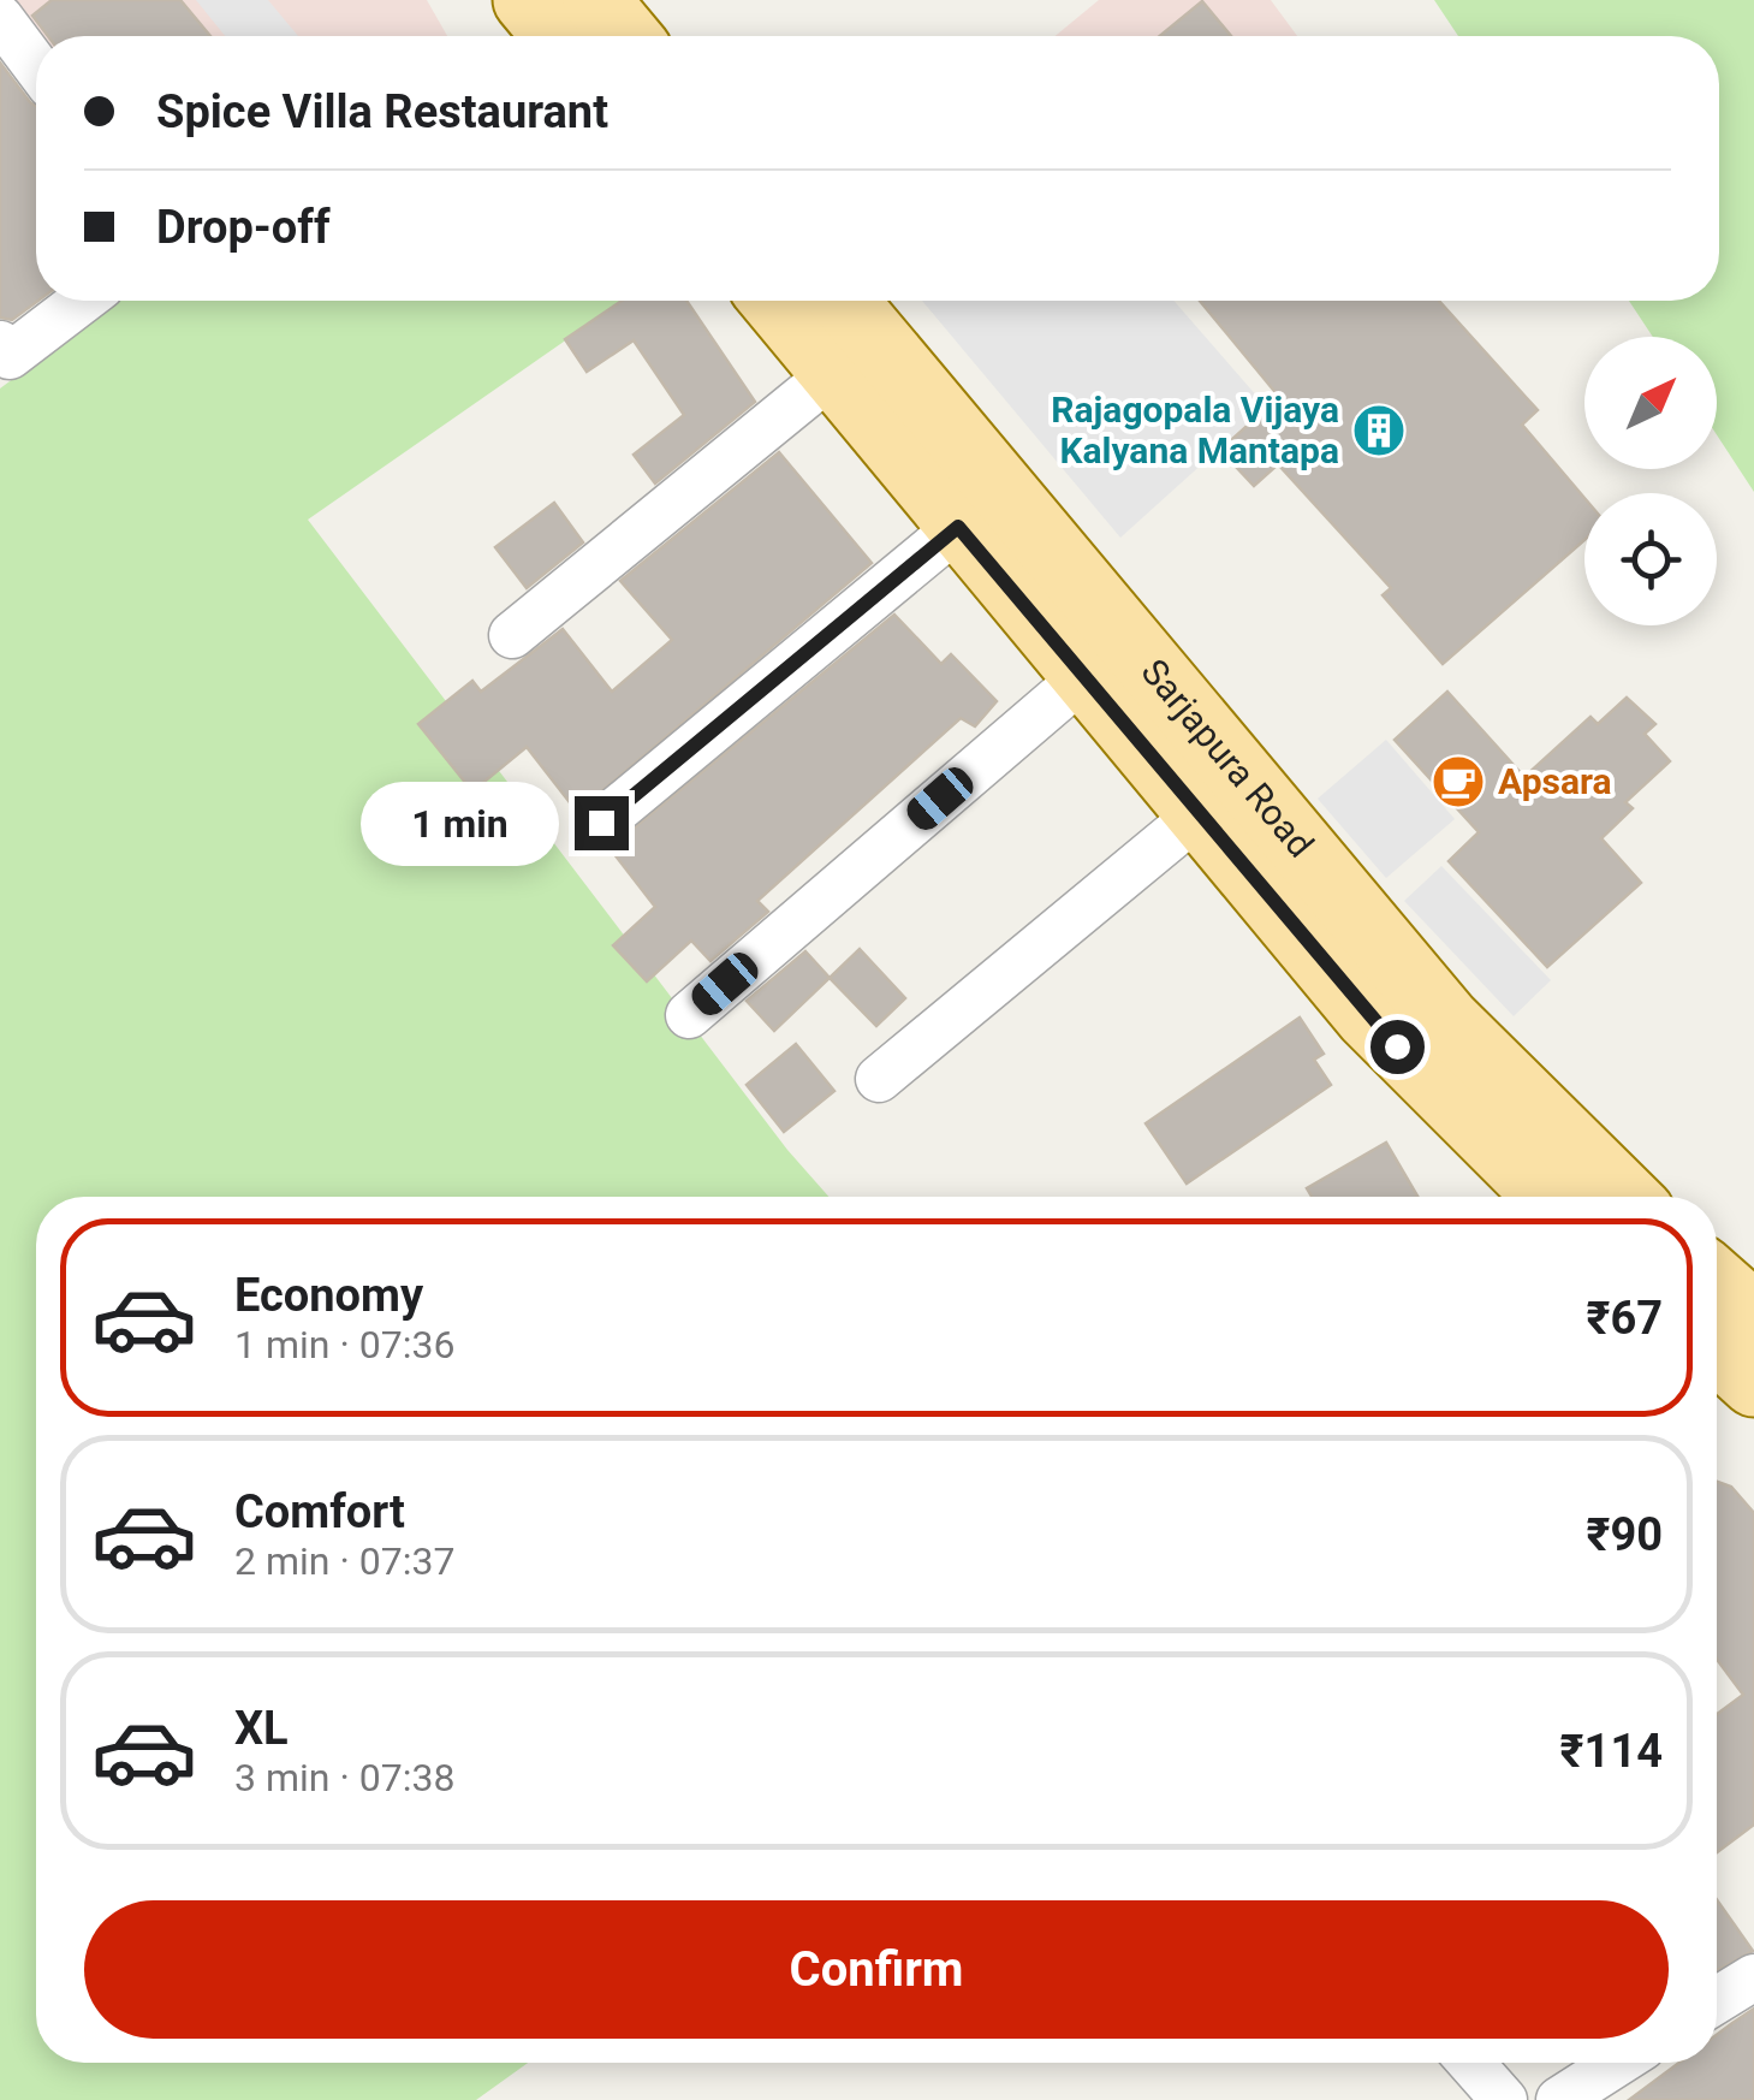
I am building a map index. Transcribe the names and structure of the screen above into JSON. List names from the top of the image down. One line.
{"streets":{"main road":["Sarjapura Road"]},"places":{"building":["Rajagopala Vijaya Kalyana Mantapa"],"cafe":["Apsara"]},"north":"top right","page":{"banner":["Spice Villa Restaurant","Drop-off"],"bubble":"1 min","list":[{"name":"Economy","note":"1 min · 07:36","value":"₹67"},{"name":"Comfort","note":"2 min · 07:37","value":"₹90"},{"name":"XL","note":"3 min · 07:38","value":"₹114"}],"buttons":"Confirm"}}
